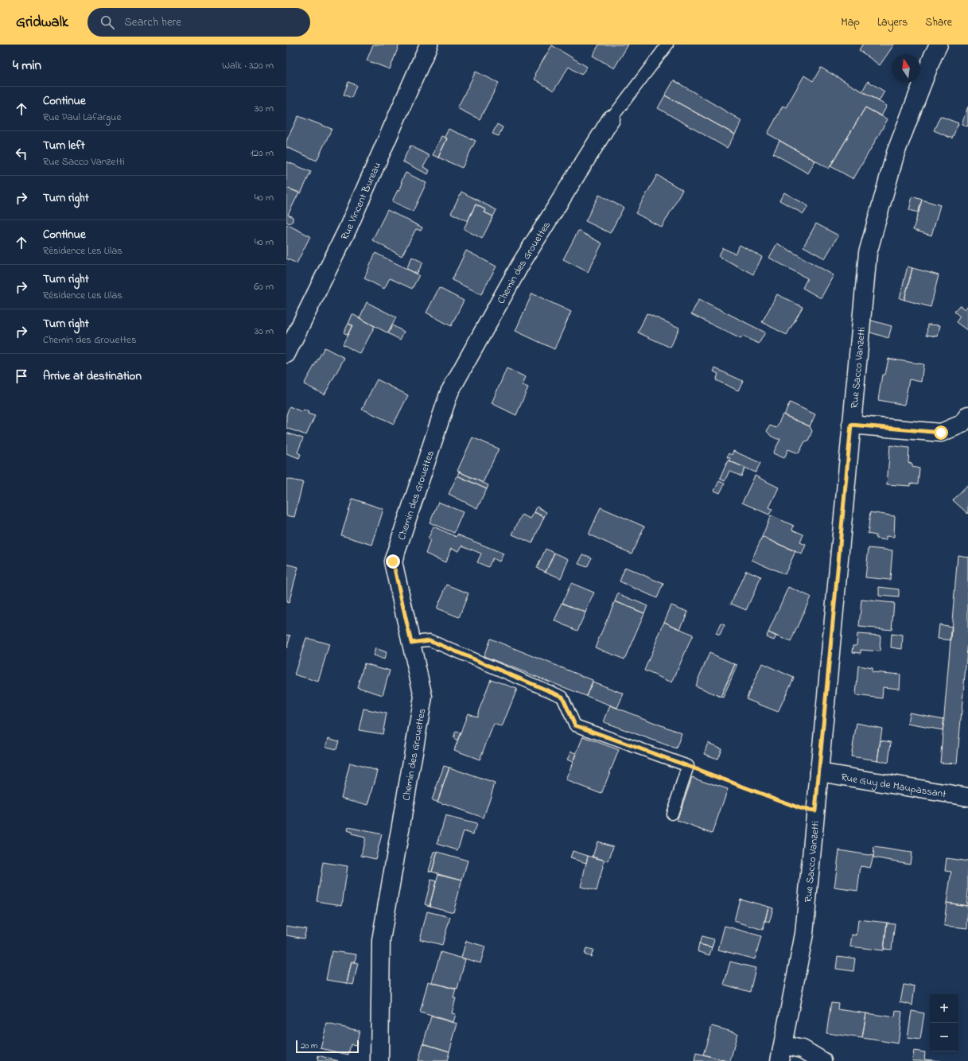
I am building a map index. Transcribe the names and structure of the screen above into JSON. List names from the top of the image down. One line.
{"streets":{"street":["Rue Vincent Bureau","Chemin des Grouettes","Rue Sacco Vanzetti","Rue Guy de Maupassant"]},"crossings":[["Rue Sacco Vanzetti","Rue Guy de Maupassant"]],"scale_bar":"20 m","north":"top","page":{"header":"Gridwalk","search":"Search here","nav":["Map","Layers","Share"],"heading":["4 min","Walk · 320 m"],"list":[["Continue","Rue Paul Lafargue","30 m"],["Turn left","Rue Sacco Vanzetti","120 m"],["Turn right","40 m"],["Continue","Résidence Les Lilas","40 m"],["Turn right","Résidence Les Lilas","60 m"],["Turn right","Chemin des Grouettes","30 m"],"Arrive at destination"],"map_buttons":["+","−"],"scale":"20 m"}}
